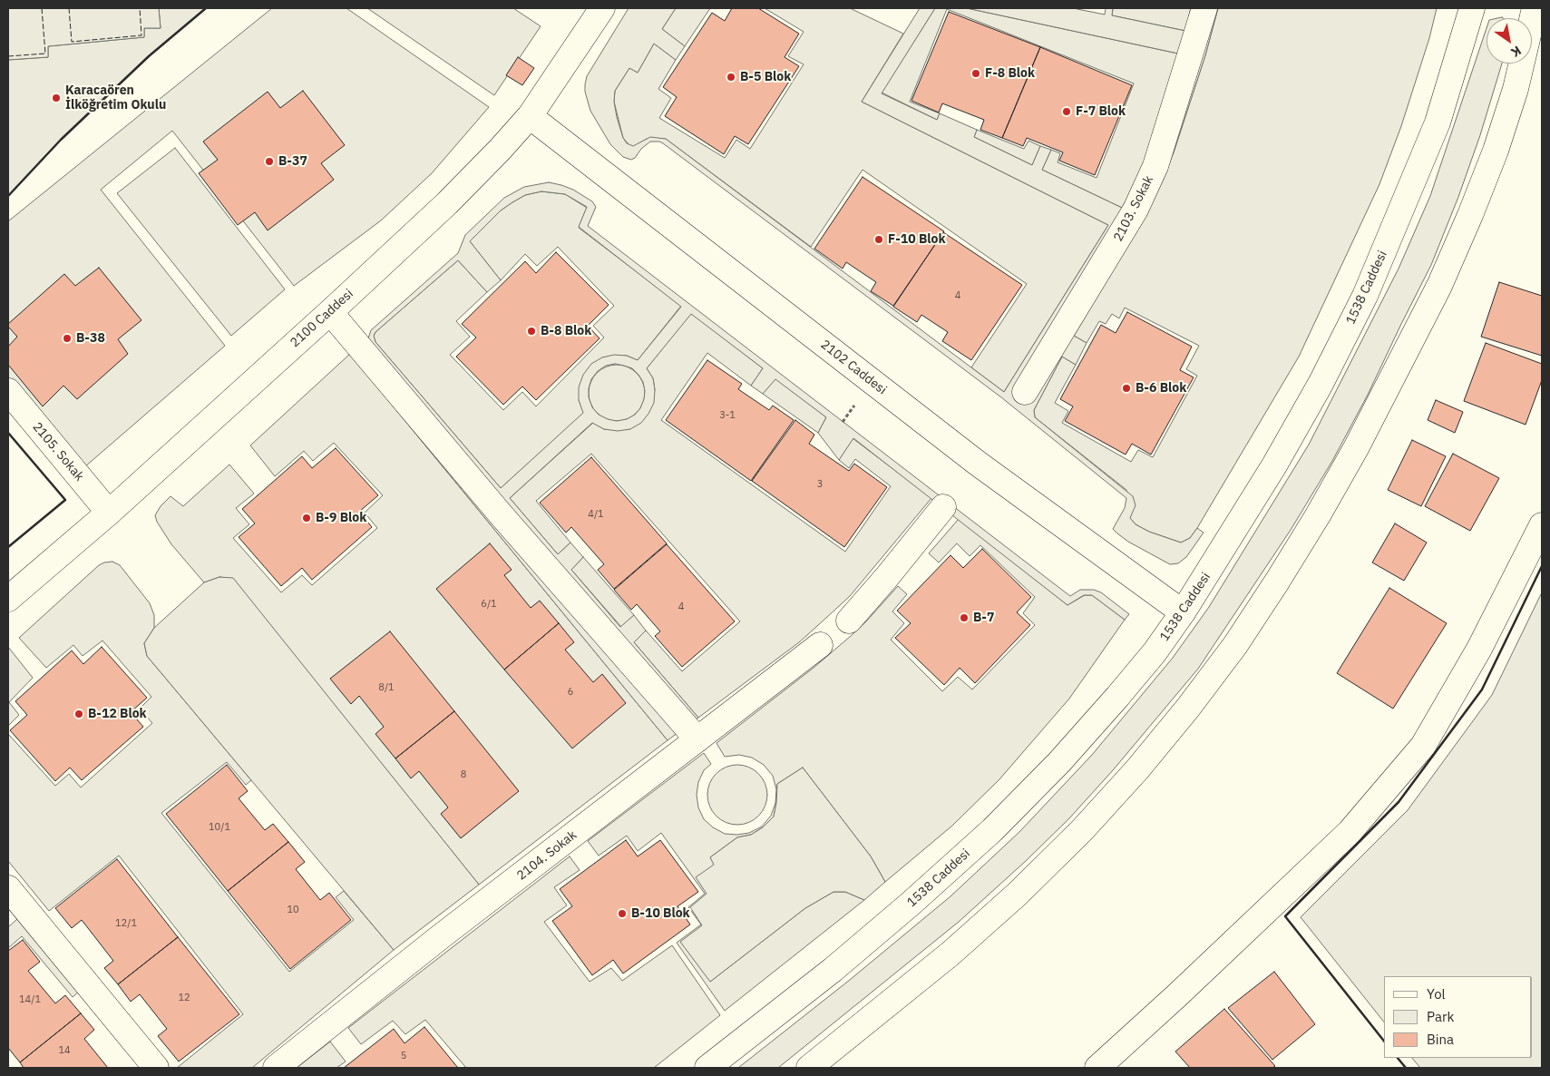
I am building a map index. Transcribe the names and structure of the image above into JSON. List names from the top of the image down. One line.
{"streets":{"street":["2103. Sokak","1538 Caddesi","2100 Caddesi","2102 Caddesi","2105. Sokak","2104. Sokak"]},"crossings":[["1538 Caddesi","2102 Caddesi"],["2100 Caddesi","2102 Caddesi"],["2100 Caddesi","2105. Sokak"]],"places":["F-8 Blok","B-5 Blok","Karacaören İlköğretim Okulu","F-7 Blok","B-37","F-10 Blok","B-8 Blok","B-38","B-6 Blok","B-9 Blok","B-7","B-12 Blok","B-10 Blok"],"house_numbers":["4","3-1","3","4/1","6/1","4","8/1","6","8","10/1","10","12/1","12","14/1","14","5"],"legend":["Yol","Park","Bina"],"north":"bottom right"}
